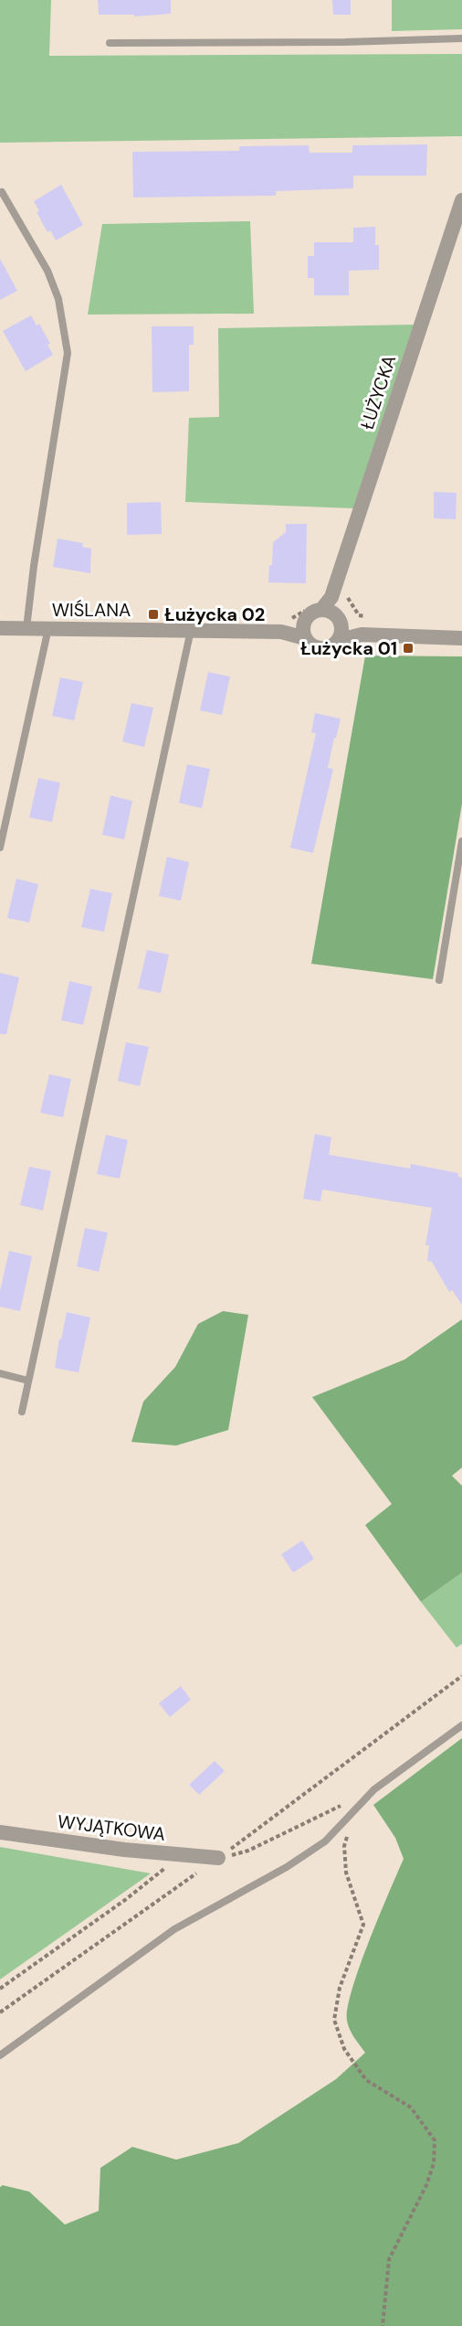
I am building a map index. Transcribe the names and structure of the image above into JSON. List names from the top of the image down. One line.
{"streets":{"street":["ŁUŻYCKA","WIŚLANA","WYJĄTKOWA"]},"crossings":[["ŁUŻYCKA","WIŚLANA"]],"places":{"transit":["Łużycka 02","Łużycka 01"]}}
